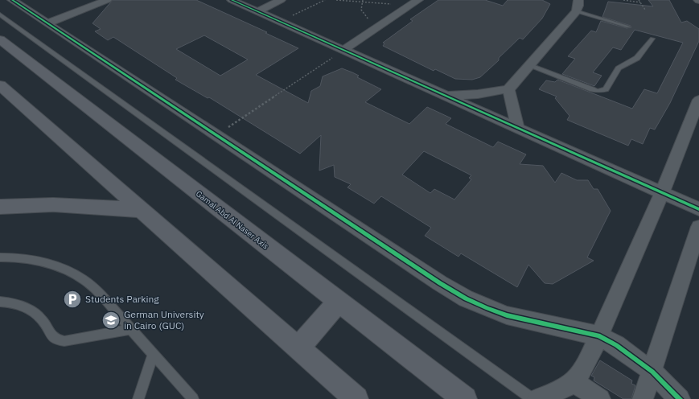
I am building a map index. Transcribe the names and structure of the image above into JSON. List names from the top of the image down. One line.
{"streets":{"main road":["Gamal Abd Al Naser Axis"]},"places":{"parking":["Students Parking"],"school or university":["German University in Cairo (GUC)"]}}
